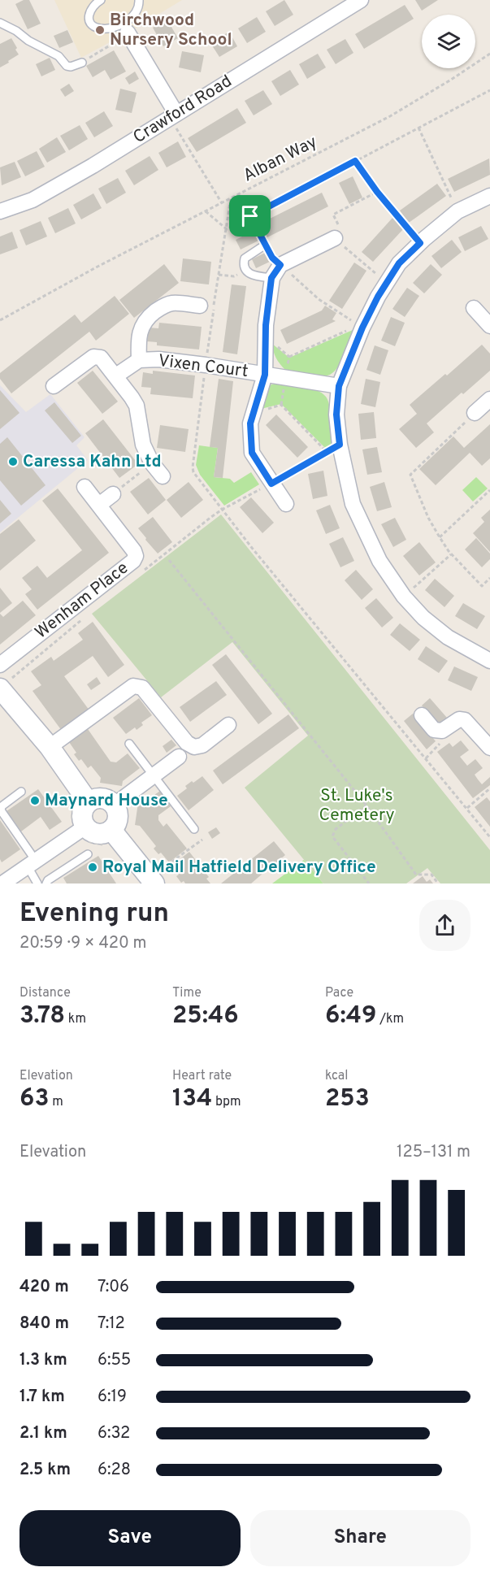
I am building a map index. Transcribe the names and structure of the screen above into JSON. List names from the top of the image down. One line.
{"streets":{"street":["Crawford Road","Vixen Court","Wenham Place"],"path":["Alban Way"]},"parks":["St. Luke's Cemetery"],"places":["Birchwood Nursery School","Caressa Kahn Ltd","Maynard House","Royal Mail Hatfield Delivery Office"],"page":{"heading":["Evening run","20:59 · 9 × 420 m"],"stats":[["Distance","3.78 km"],["Time","25:46"],["Pace","6:49 /km"],["Elevation","63 m"],["Heart rate","134 bpm"],["kcal","253"]],"chart":["Elevation","125–131 m"],"list":[{"name":"420 m","note":"7:06"},{"name":"840 m","note":"7:12"},{"name":"1.3 km","note":"6:55"},{"name":"1.7 km","note":"6:19"},{"name":"2.1 km","note":"6:32"},{"name":"2.5 km","note":"6:28"}],"buttons":["Save","Share"]}}
